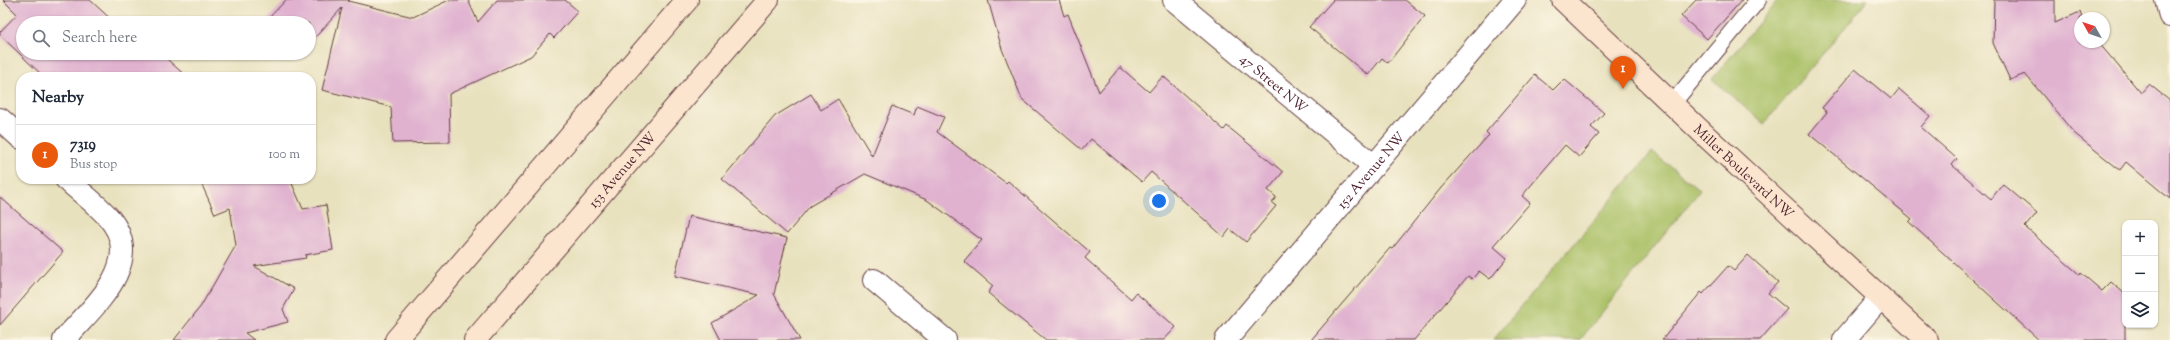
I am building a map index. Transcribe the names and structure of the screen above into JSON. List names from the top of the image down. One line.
{"streets":{"main road":["153 Avenue NW","Miller Boulevard NW"],"street":["47 Street NW","152 Avenue NW"]},"crossings":[["47 Street NW","152 Avenue NW"]],"north":"top left","page":{"search":"Search here","pins":"1","heading":"Nearby","list":[{"mark":"1","name":"7319","note":"Bus stop","value":"100 m"}],"map_buttons":["+","−"]}}
